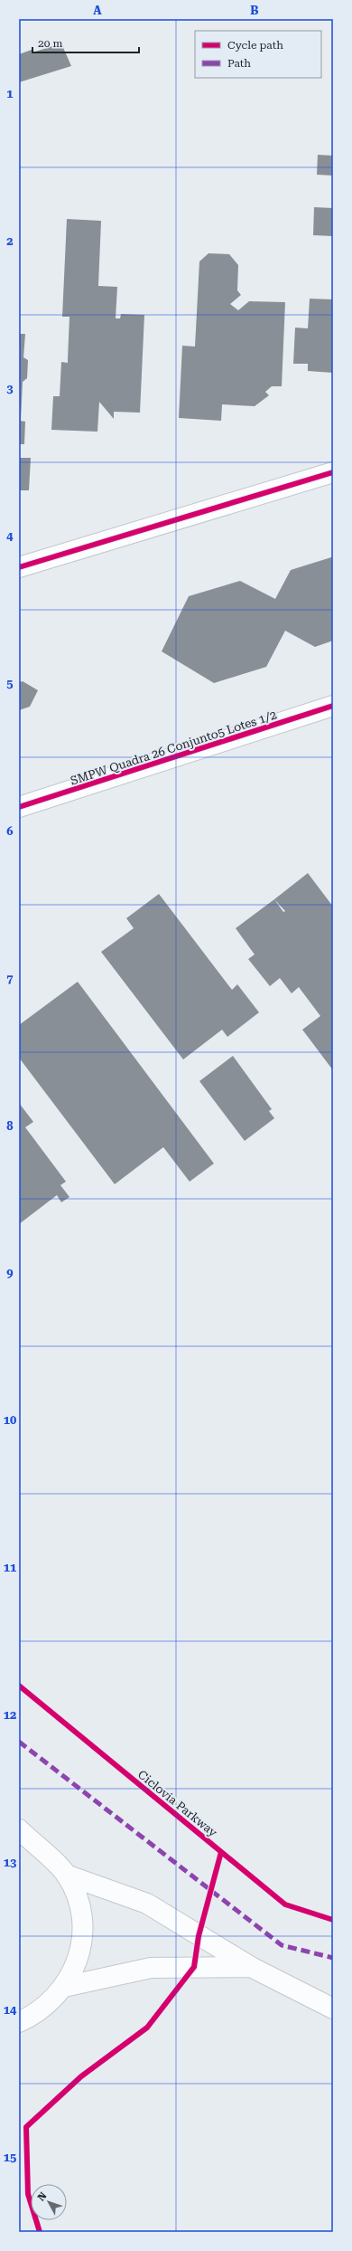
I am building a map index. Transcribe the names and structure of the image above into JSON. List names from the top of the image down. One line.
{"streets":{"street":["SMPW Quadra 26 Conjunto5 Lotes 1/2"],"cycle path":["Ciclovia Parkway"]},"legend":["Cycle path","Path"],"scale_bar":"20 m","north":"top left","grid":{"columns":["A","B"],"rows":["1","2","3","4","5","6","7","8","9","10","11","12","13","14","15"]}}
